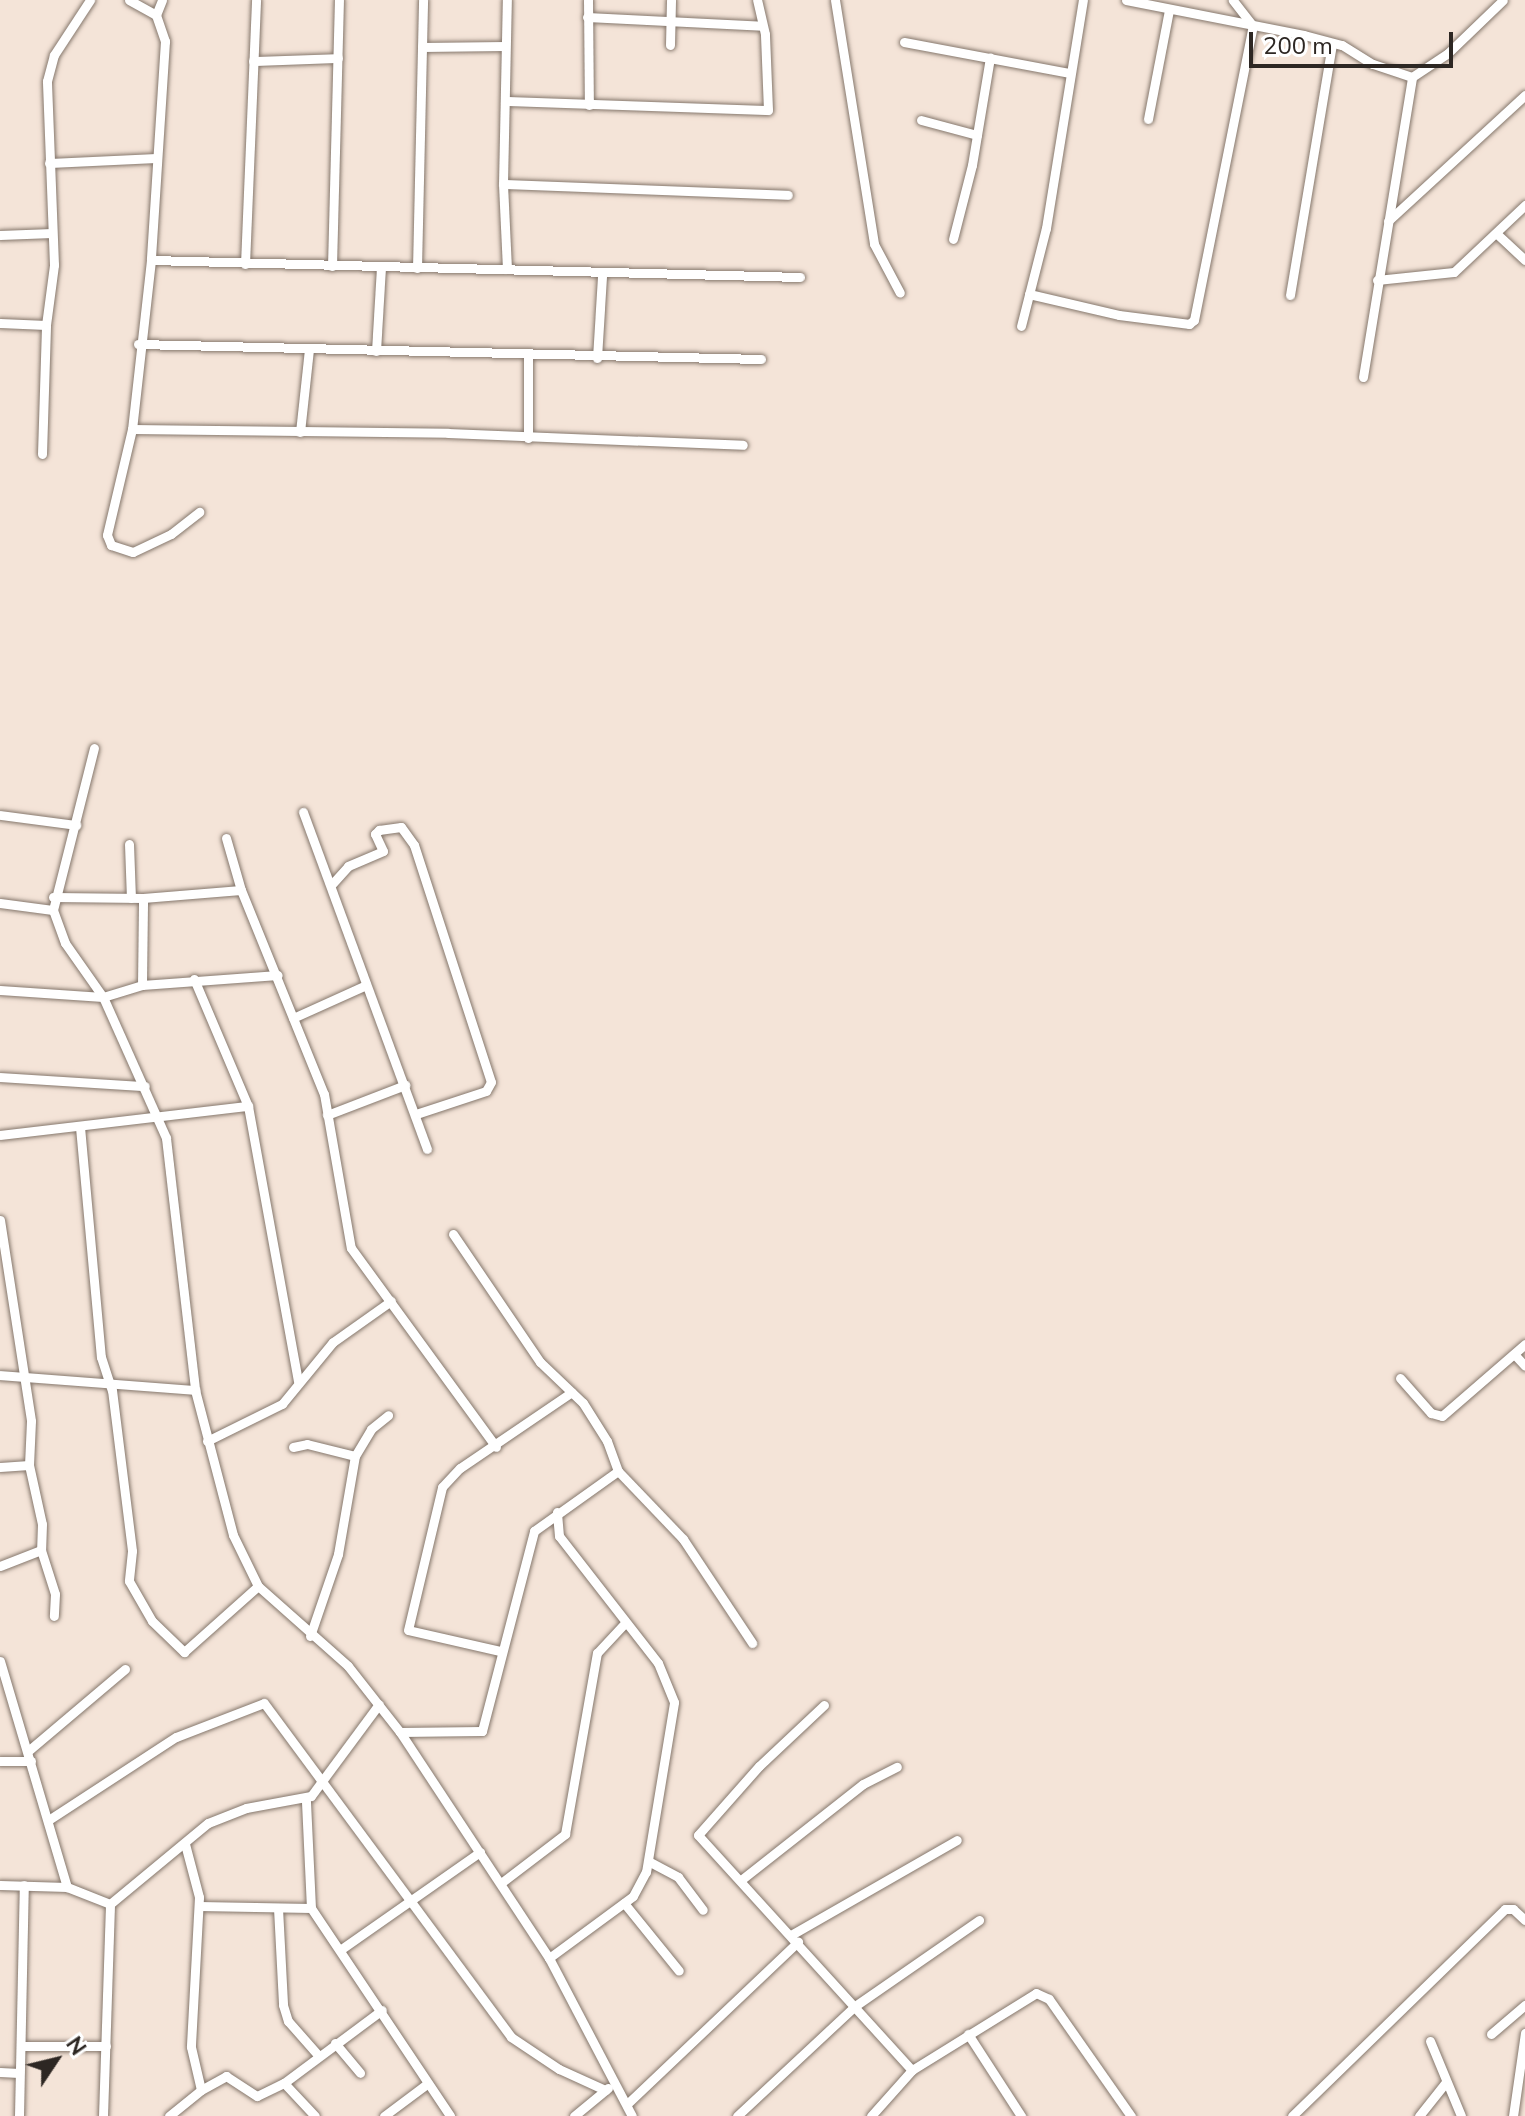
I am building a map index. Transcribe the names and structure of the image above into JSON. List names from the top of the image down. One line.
{"scale_bar":"200 m","north":"top right"}
